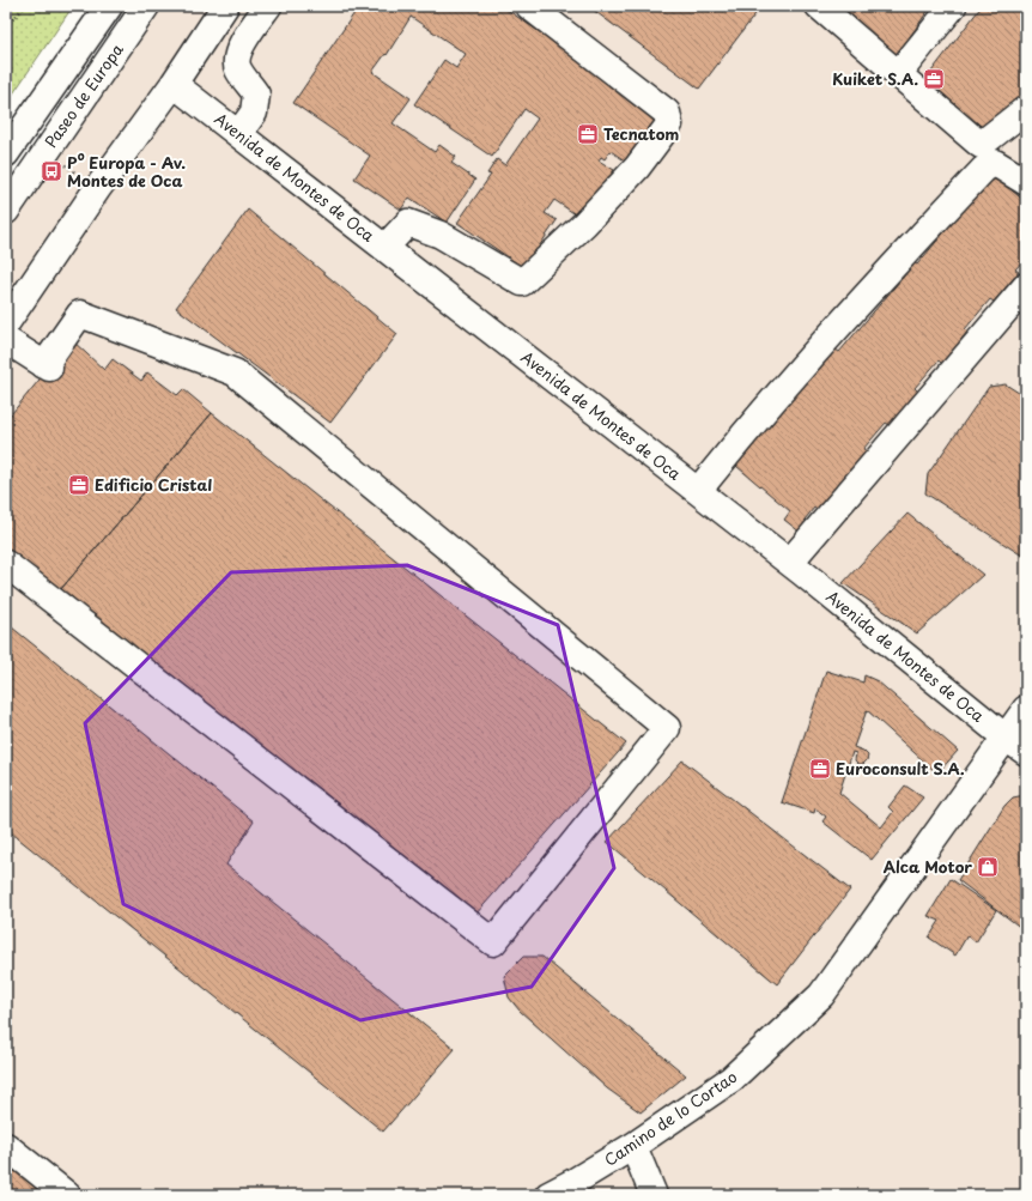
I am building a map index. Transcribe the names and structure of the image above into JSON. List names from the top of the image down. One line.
{"streets":{"street":["Paseo de Europa","Avenida de Montes de Oca","Camino de lo Cortao"]},"crossings":[["Avenida de Montes de Oca","Camino de lo Cortao"]],"places":{"office":["Kuiket S.A.","Tecnatom","Edificio Cristal","Euroconsult S.A."],"bus stop":["Pº Europa - Av. Montes de Oca"],"shop":["Alca Motor"]}}
